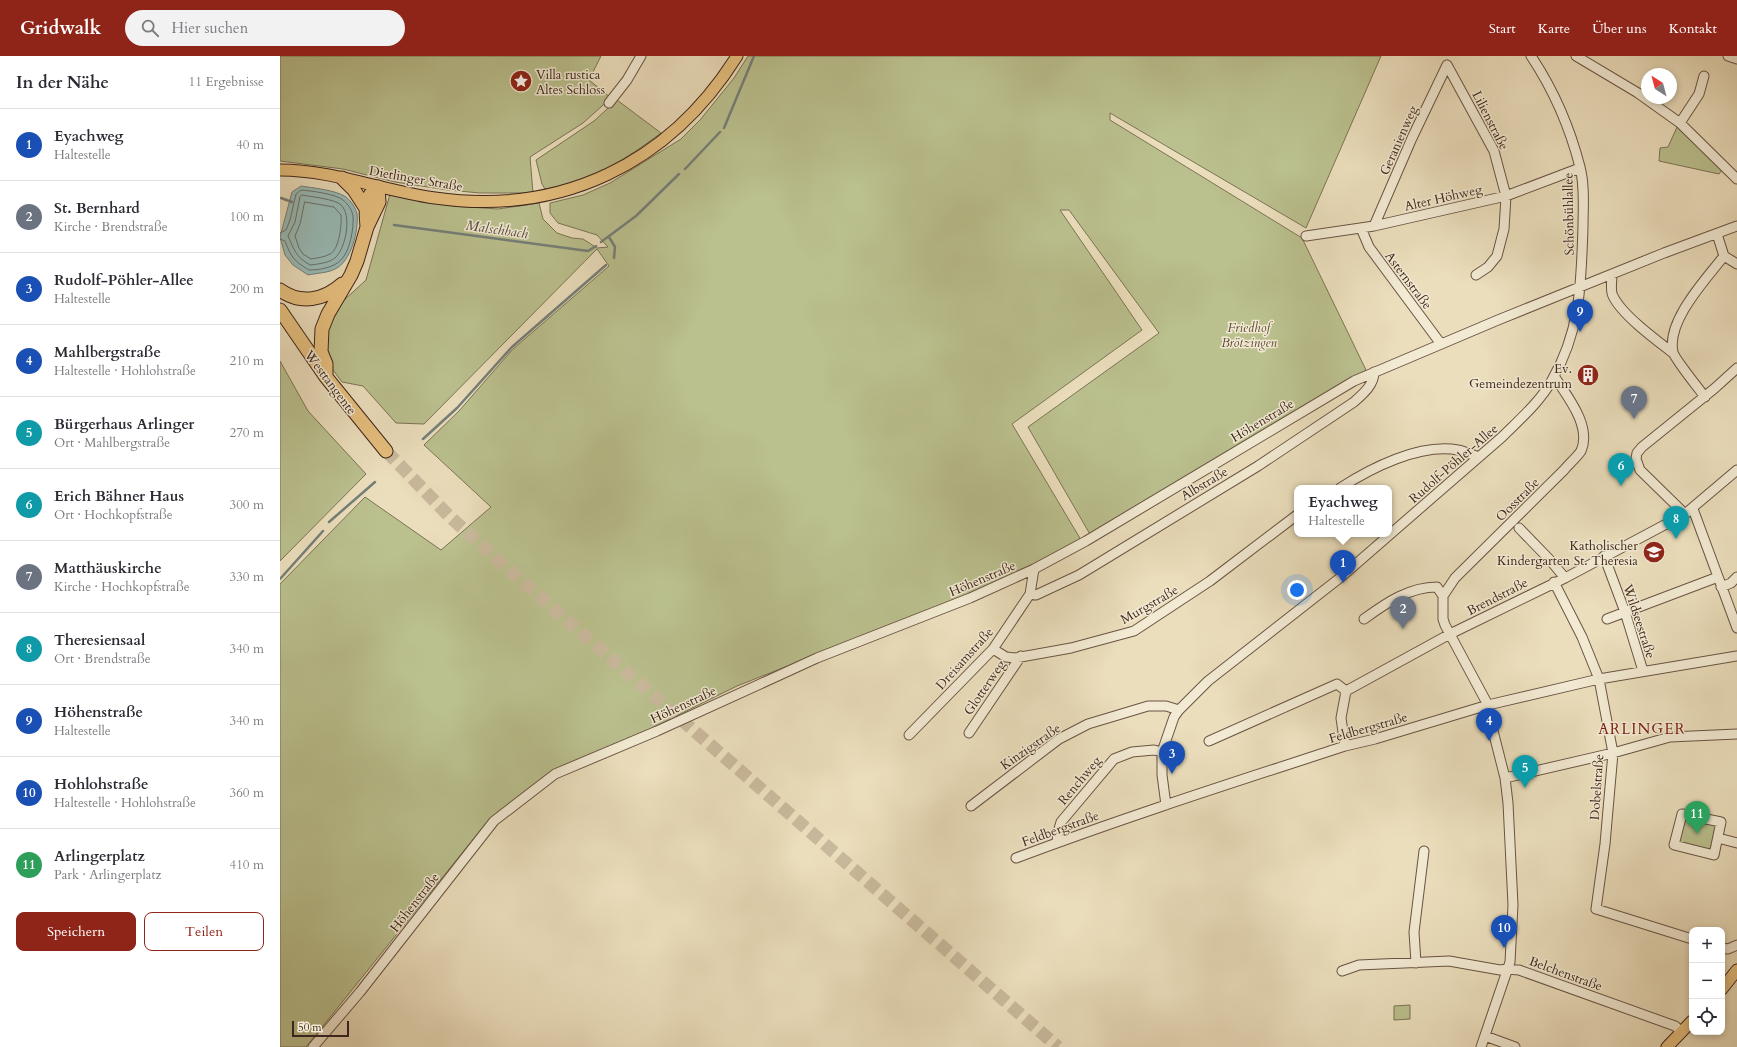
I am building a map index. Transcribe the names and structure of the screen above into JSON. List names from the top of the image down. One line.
{"streets":{"highway":["Westtangente"],"main road":["Dietlinger Straße"],"street":["Lilienstraße","Geranienweg","Alter Höhweg","Schönbühlallee","Asternstraße","Höhenstraße","Rudolf-Pöhler-Allee","Albstraße","Oosstraße","Brendstraße","Murgstraße","Wildseestraße","Dreisamstraße","Glotterweg","Feldbergstraße","Kinzigstraße","Renchweg","Dobelstraße","Belchenstraße"]},"crossings":[["Lilienstraße","Geranienweg"],["Lilienstraße","Alter Höhweg"],["Geranienweg","Alter Höhweg"],["Alter Höhweg","Schönbühlallee"],["Alter Höhweg","Asternstraße"],["Schönbühlallee","Höhenstraße"],["Schönbühlallee","Rudolf-Pöhler-Allee"],["Asternstraße","Höhenstraße"],["Höhenstraße","Rudolf-Pöhler-Allee"],["Höhenstraße","Albstraße"],["Höhenstraße","Dreisamstraße"],["Rudolf-Pöhler-Allee","Oosstraße"],["Rudolf-Pöhler-Allee","Feldbergstraße"],["Rudolf-Pöhler-Allee","Kinzigstraße"],["Rudolf-Pöhler-Allee","Renchweg"],["Albstraße","Dreisamstraße"],["Brendstraße","Wildseestraße"],["Brendstraße","Dobelstraße"],["Murgstraße","Dreisamstraße"],["Murgstraße","Glotterweg"],["Wildseestraße","Feldbergstraße"],["Feldbergstraße","Renchweg"],["Feldbergstraße","Dobelstraße"]],"districts":["ARLINGER"],"water":["Malschbach"],"parks":["Friedhof Brötzingen"],"places":{"place":["Villa rustica Altes Schloss"],"building":["Ev. Gemeindezentrum"],"school or university":["Katholischer Kindergarten St. Theresia"]},"scale_bar":"50 m","north":"top left","page":{"header":"Gridwalk","search":"Hier suchen","nav":["Start","Karte","Über uns","Kontakt"],"heading":["In der Nähe","11 Ergebnisse"],"list":[{"mark":"1","name":"Eyachweg","note":"Haltestelle","value":"40 m"},{"mark":"2","name":"St. Bernhard","note":"Kirche · Brendstraße","value":"100 m"},{"mark":"3","name":"Rudolf-Pöhler-Allee","note":"Haltestelle","value":"200 m"},{"mark":"4","name":"Mahlbergstraße","note":"Haltestelle · Hohlohstraße","value":"210 m"},{"mark":"5","name":"Bürgerhaus Arlinger","note":"Ort · Mahlbergstraße","value":"270 m"},{"mark":"6","name":"Erich Bähner Haus","note":"Ort · Hochkopfstraße","value":"300 m"},{"mark":"7","name":"Matthäuskirche","note":"Kirche · Hochkopfstraße","value":"330 m"},{"mark":"8","name":"Theresiensaal","note":"Ort · Brendstraße","value":"340 m"},{"mark":"9","name":"Höhenstraße","note":"Haltestelle","value":"340 m"},{"mark":"10","name":"Hohlohstraße","note":"Haltestelle · Hohlohstraße","value":"360 m"},{"mark":"11","name":"Arlingerplatz","note":"Park · Arlingerplatz","value":"410 m"}],"pins":["9","7","6","8","1","2","4","3","5","11","10"],"popup":["Eyachweg","Haltestelle"],"buttons":["Speichern","Teilen"],"map_buttons":["+","−"],"scale":"50 m"}}
